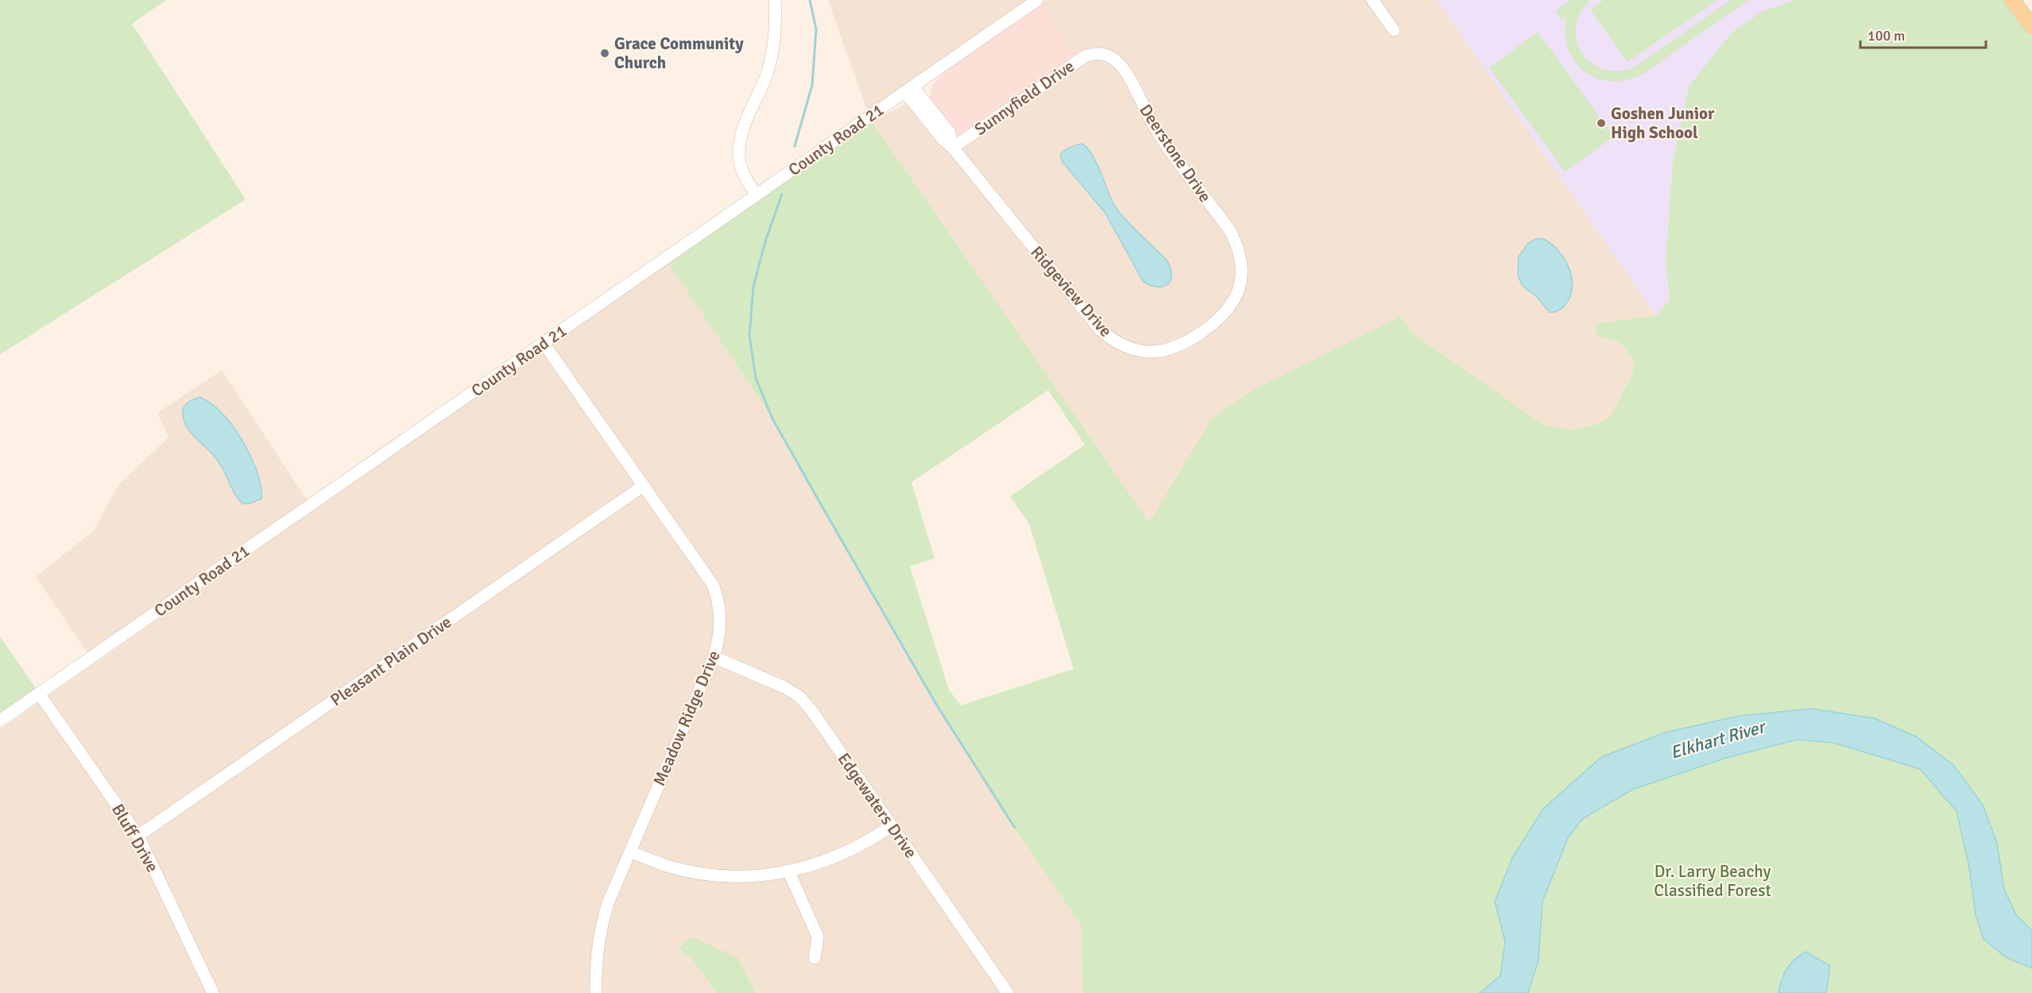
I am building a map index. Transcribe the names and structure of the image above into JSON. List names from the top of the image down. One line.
{"streets":{"street":["Sunnyfield Drive","County Road 21","Deerstone Drive","Ridgeview Drive","Pleasant Plain Drive","Meadow Ridge Drive","Edgewaters Drive","Bluff Drive"]},"crossings":[["Sunnyfield Drive","Deerstone Drive"],["Sunnyfield Drive","Ridgeview Drive"],["County Road 21","Ridgeview Drive"],["County Road 21","Meadow Ridge Drive"],["County Road 21","Bluff Drive"],["Deerstone Drive","Ridgeview Drive"],["Pleasant Plain Drive","Meadow Ridge Drive"],["Pleasant Plain Drive","Bluff Drive"],["Meadow Ridge Drive","Edgewaters Drive"]],"water":["Elkhart River"],"parks":["Dr. Larry Beachy Classified Forest"],"places":["Grace Community Church","Goshen Junior High School"],"scale_bar":"100 m"}
